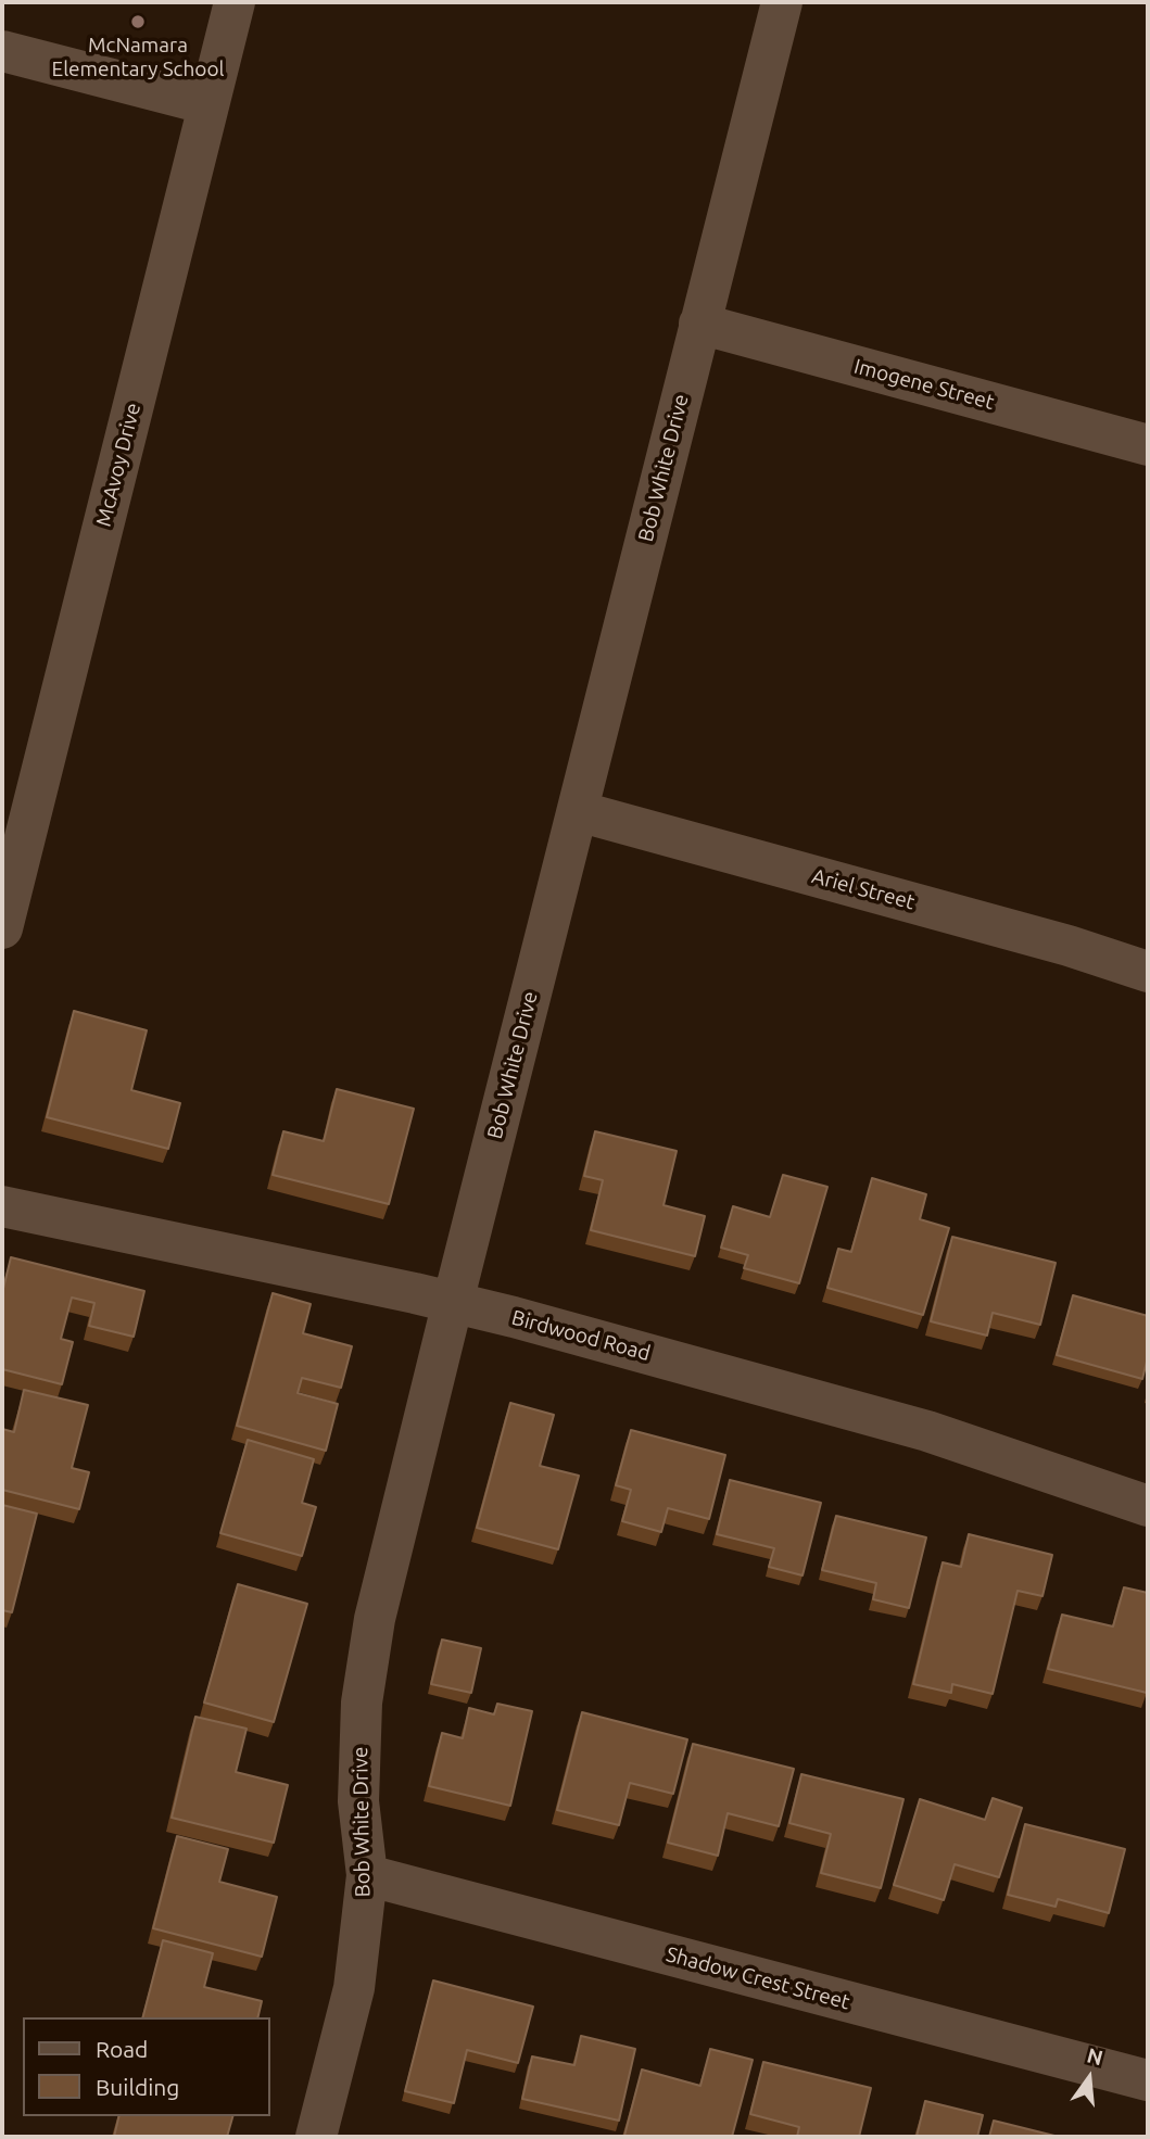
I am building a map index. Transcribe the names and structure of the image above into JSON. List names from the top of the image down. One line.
{"streets":{"street":["Imogene Street","McAvoy Drive","Bob White Drive","Ariel Street","Birdwood Road","Shadow Crest Street"]},"crossings":[["Imogene Street","Bob White Drive"],["Bob White Drive","Ariel Street"],["Bob White Drive","Birdwood Road"],["Bob White Drive","Shadow Crest Street"]],"places":["McNamara Elementary School"],"legend":["Road","Building"],"north":"top"}
